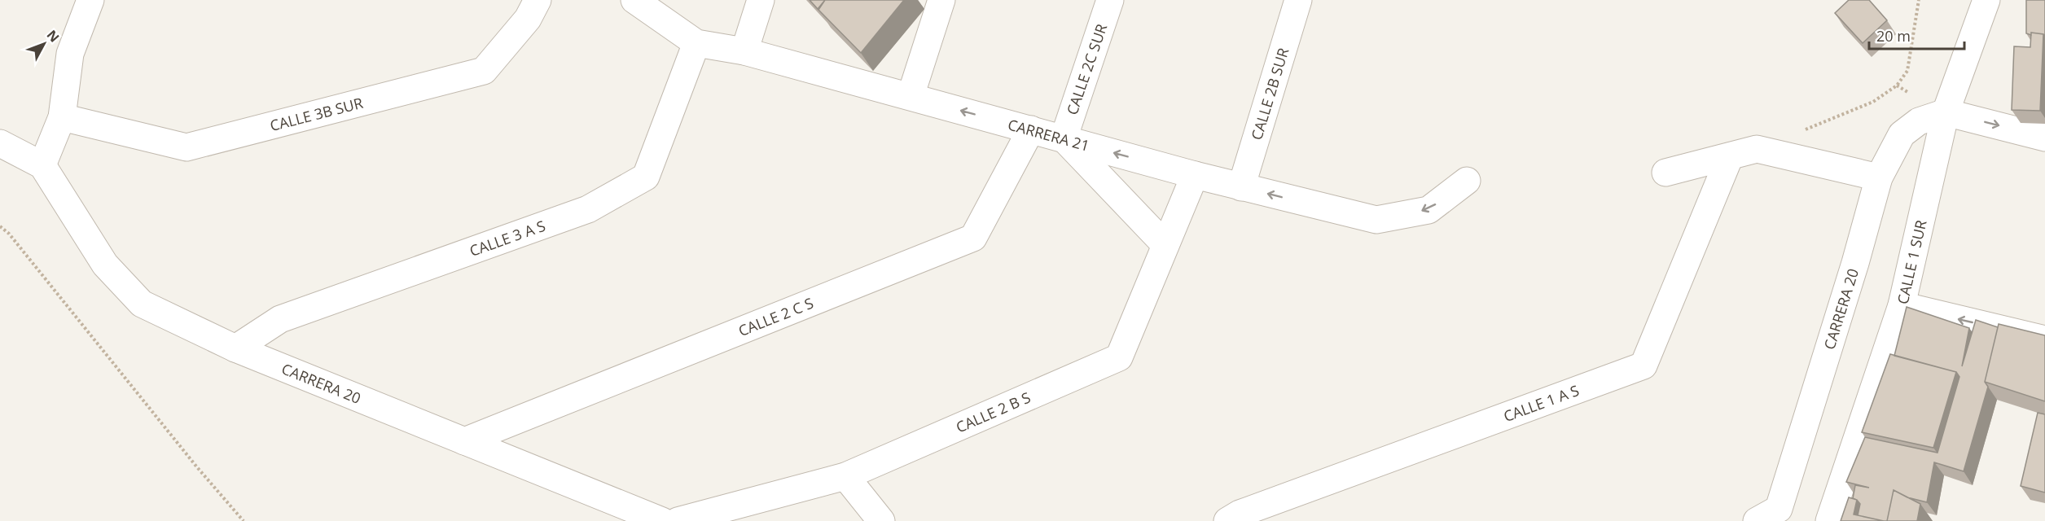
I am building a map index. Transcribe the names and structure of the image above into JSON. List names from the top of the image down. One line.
{"streets":{"street":["CALLE 2C SUR","CALLE 2B SUR","CALLE 3B SUR","CARRERA 21","CALLE 3 A S","CALLE 1 SUR","CARRERA 20","CALLE 2 C S","CALLE 1 A S","CALLE 2 B S"]},"crossings":[["CALLE 2C SUR","CARRERA 21"],["CALLE 2B SUR","CARRERA 21"],["CARRERA 21","CALLE 3 A S"],["CARRERA 21","CALLE 2 C S"],["CARRERA 21","CALLE 2 B S"],["CALLE 3 A S","CARRERA 20"],["CALLE 1 SUR","CARRERA 20"],["CARRERA 20","CALLE 2 C S"]],"one_way":["CARRERA 21"],"scale_bar":"20 m","north":"top right"}
